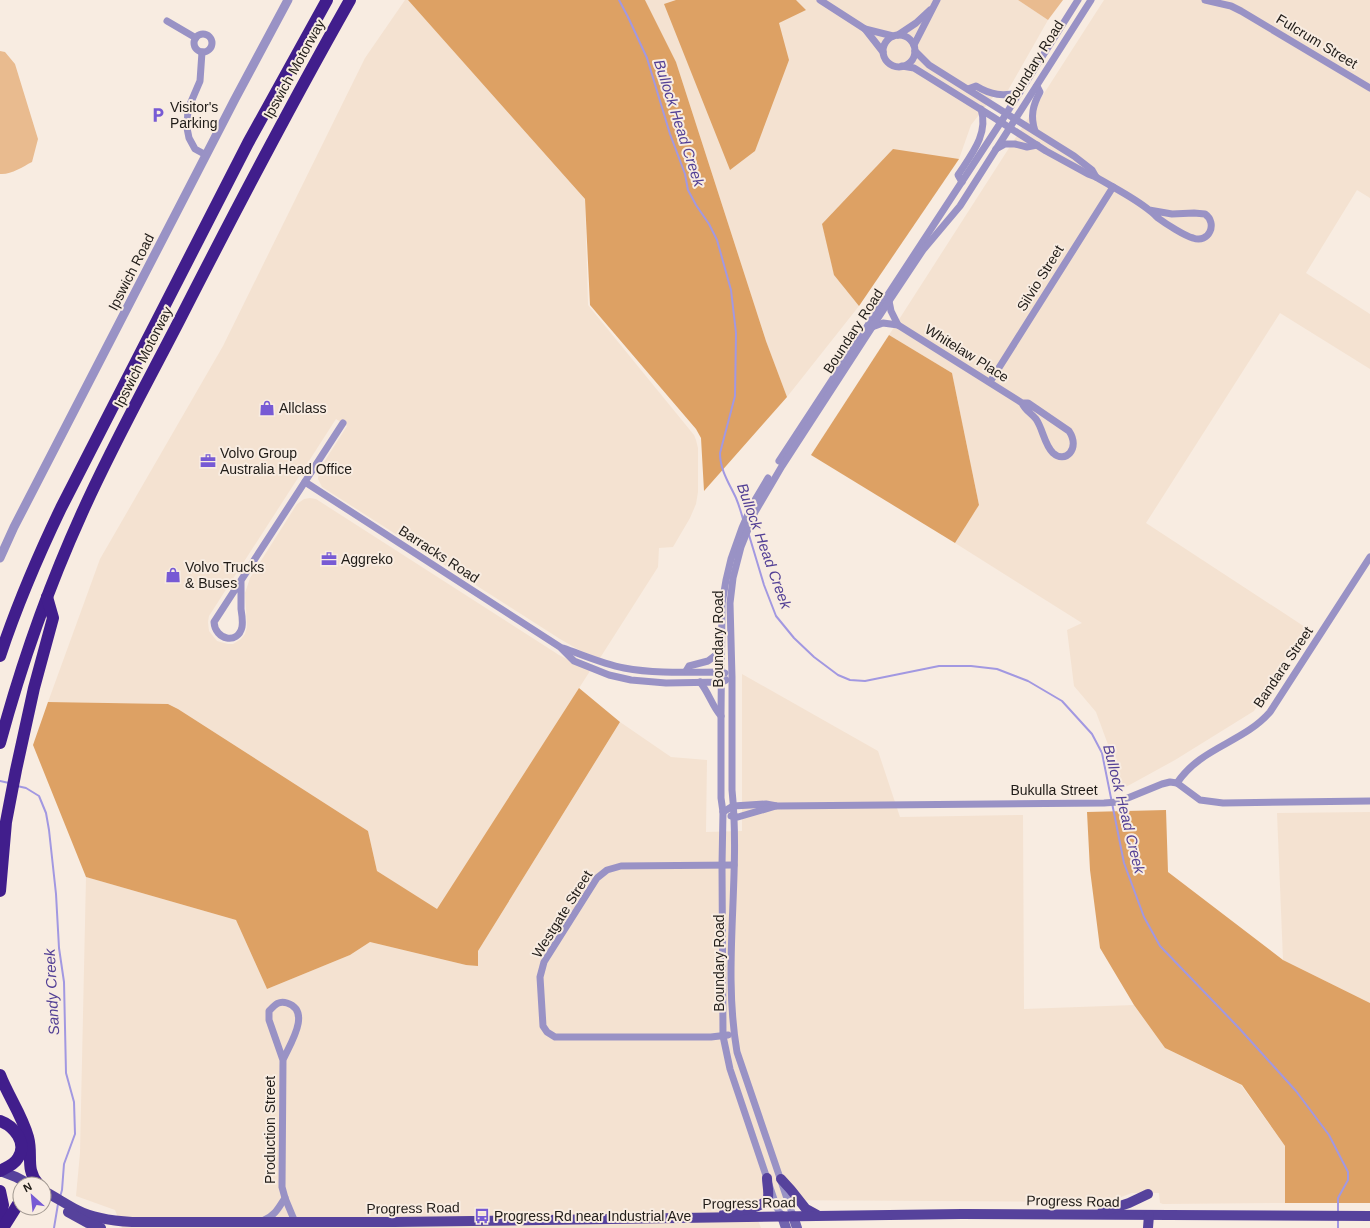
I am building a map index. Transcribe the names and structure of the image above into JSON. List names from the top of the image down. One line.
{"streets":{"highway":["Ipswich Motorway"],"main road":["Boundary Road","Progress Road"],"street":["Fulcrum Street","Ipswich Road","Silvio Street","Whitelaw Place","Barracks Road","Bandara Street","Bukulla Street","Westgate Street","Production Street"]},"crossings":[["Boundary Road","Barracks Road"],["Boundary Road","Bukulla Street"],["Boundary Road","Westgate Street"],["Boundary Road","Progress Road"],["Silvio Street","Whitelaw Place"],["Bandara Street","Bukulla Street"],["Production Street","Progress Road"]],"water":["Bullock Head Creek","Sandy Creek"],"places":{"parking":["Visitor's Parking"],"shop":["Allclass","Volvo Trucks & Buses"],"office":["Volvo Group Australia Head Office","Aggreko"],"bus stop":["Progress Rd near Industrial Ave"]},"north":"top left"}
